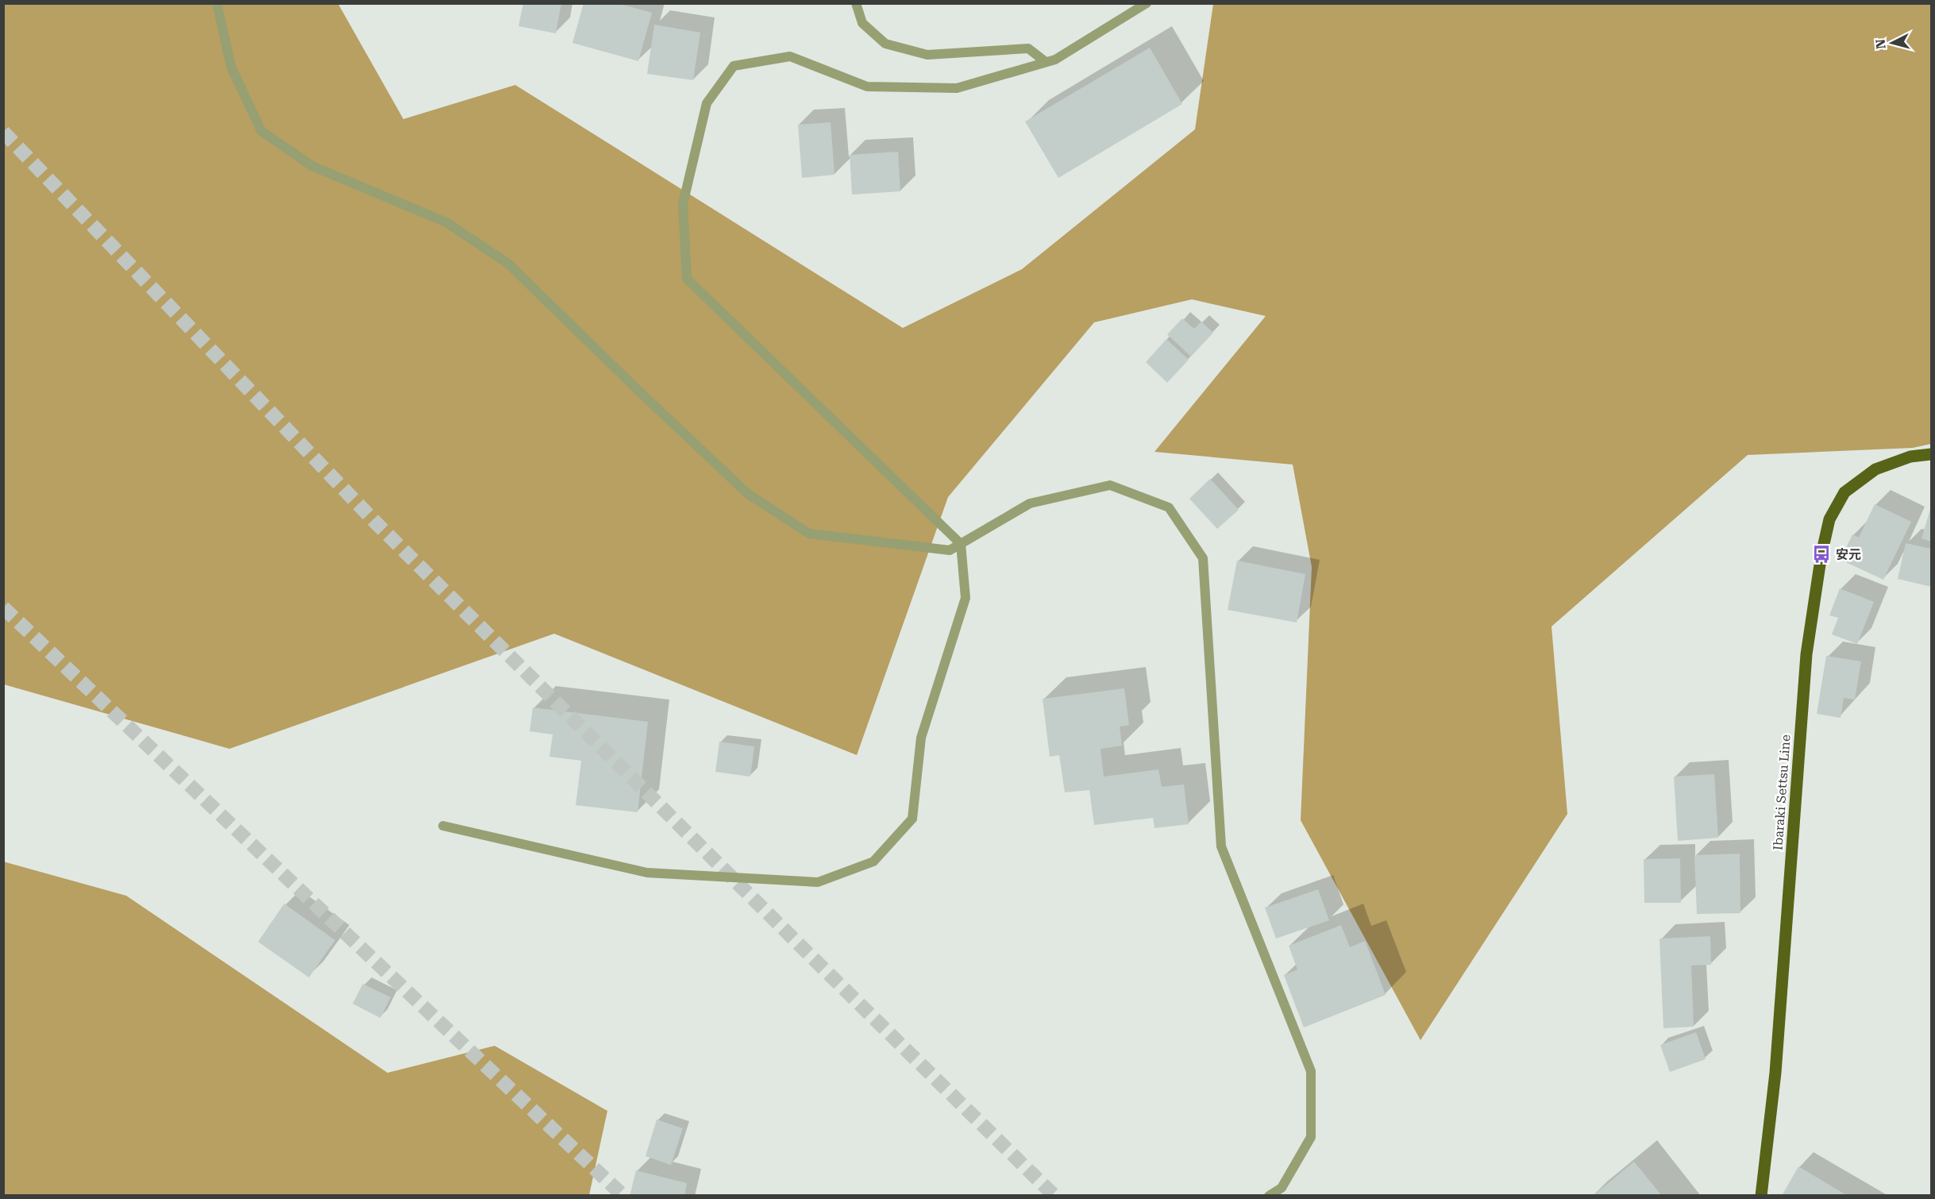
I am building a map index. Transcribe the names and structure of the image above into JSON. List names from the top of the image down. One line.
{"streets":{"main road":["Ibaraki Settsu Line"]},"places":{"bus stop":["安元"]},"north":"left"}
